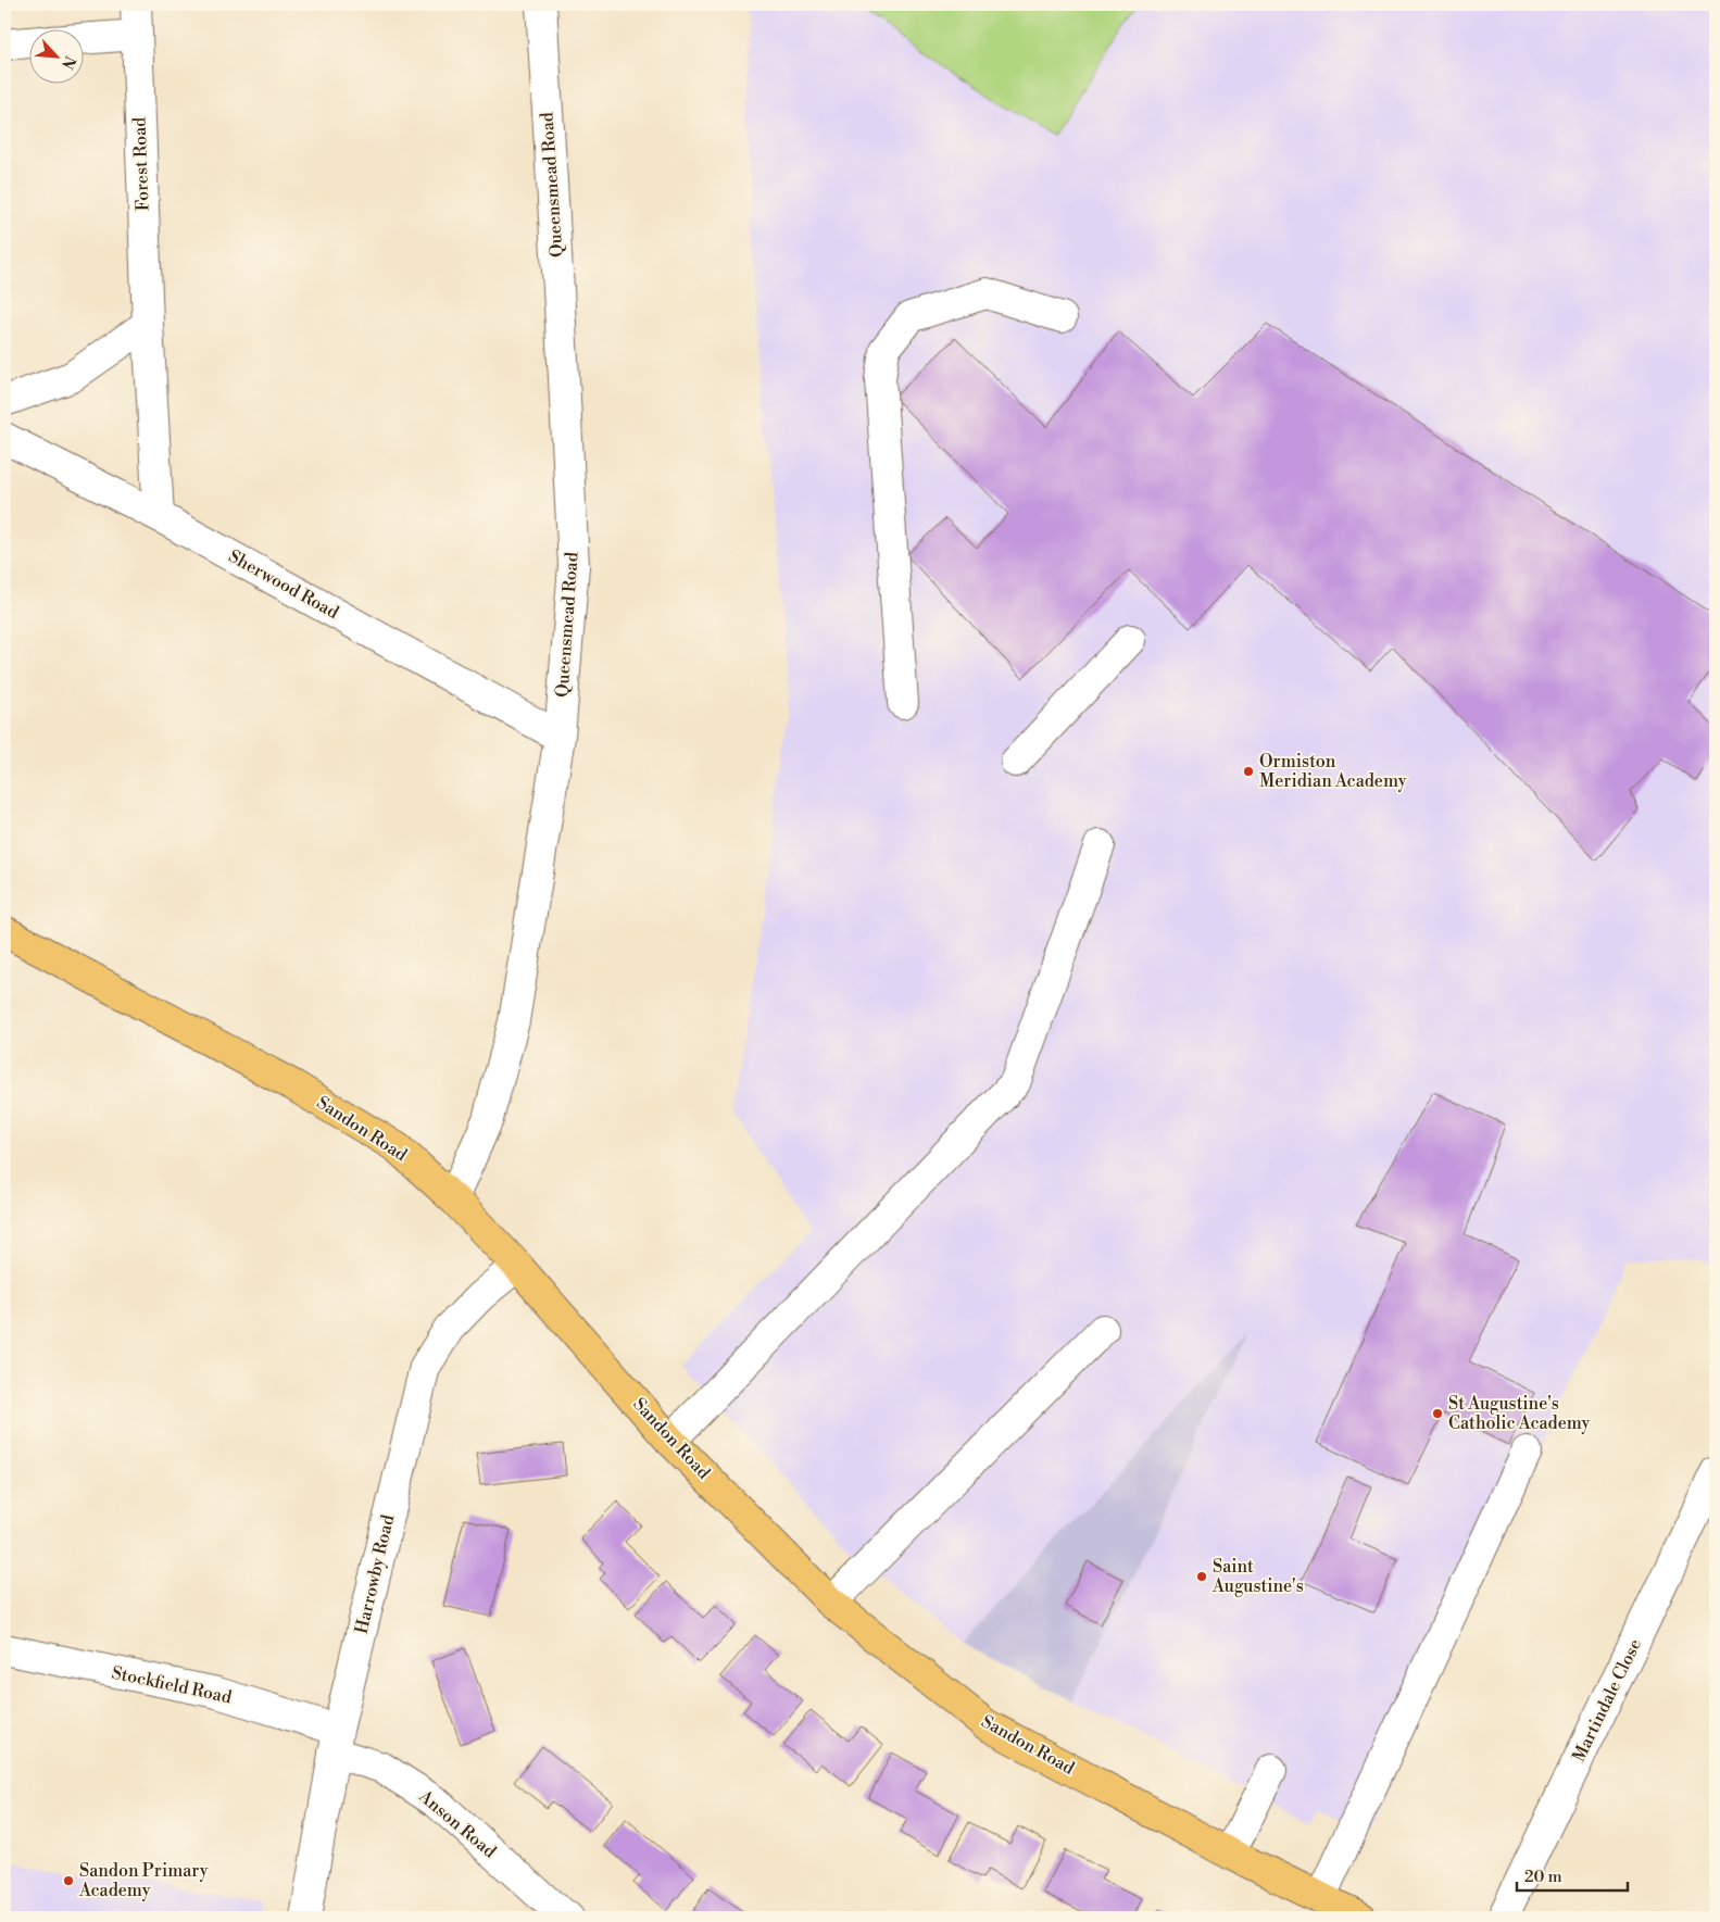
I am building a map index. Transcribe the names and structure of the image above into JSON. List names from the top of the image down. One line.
{"streets":{"highway":["Sandon Road"],"street":["Forest Road","Queensmead Road","Sherwood Road","Harrowby Road","Stockfield Road","Martindale Close","Anson Road"]},"crossings":[["Forest Road","Sherwood Road"],["Queensmead Road","Sherwood Road"],["Queensmead Road","Sandon Road"],["Sandon Road","Harrowby Road"],["Harrowby Road","Stockfield Road"],["Harrowby Road","Anson Road"],["Stockfield Road","Anson Road"]],"places":["Ormiston Meridian Academy","St Augustine's Catholic Academy","Saint Augustine's","Sandon Primary Academy"],"scale_bar":"20 m","north":"bottom right"}
